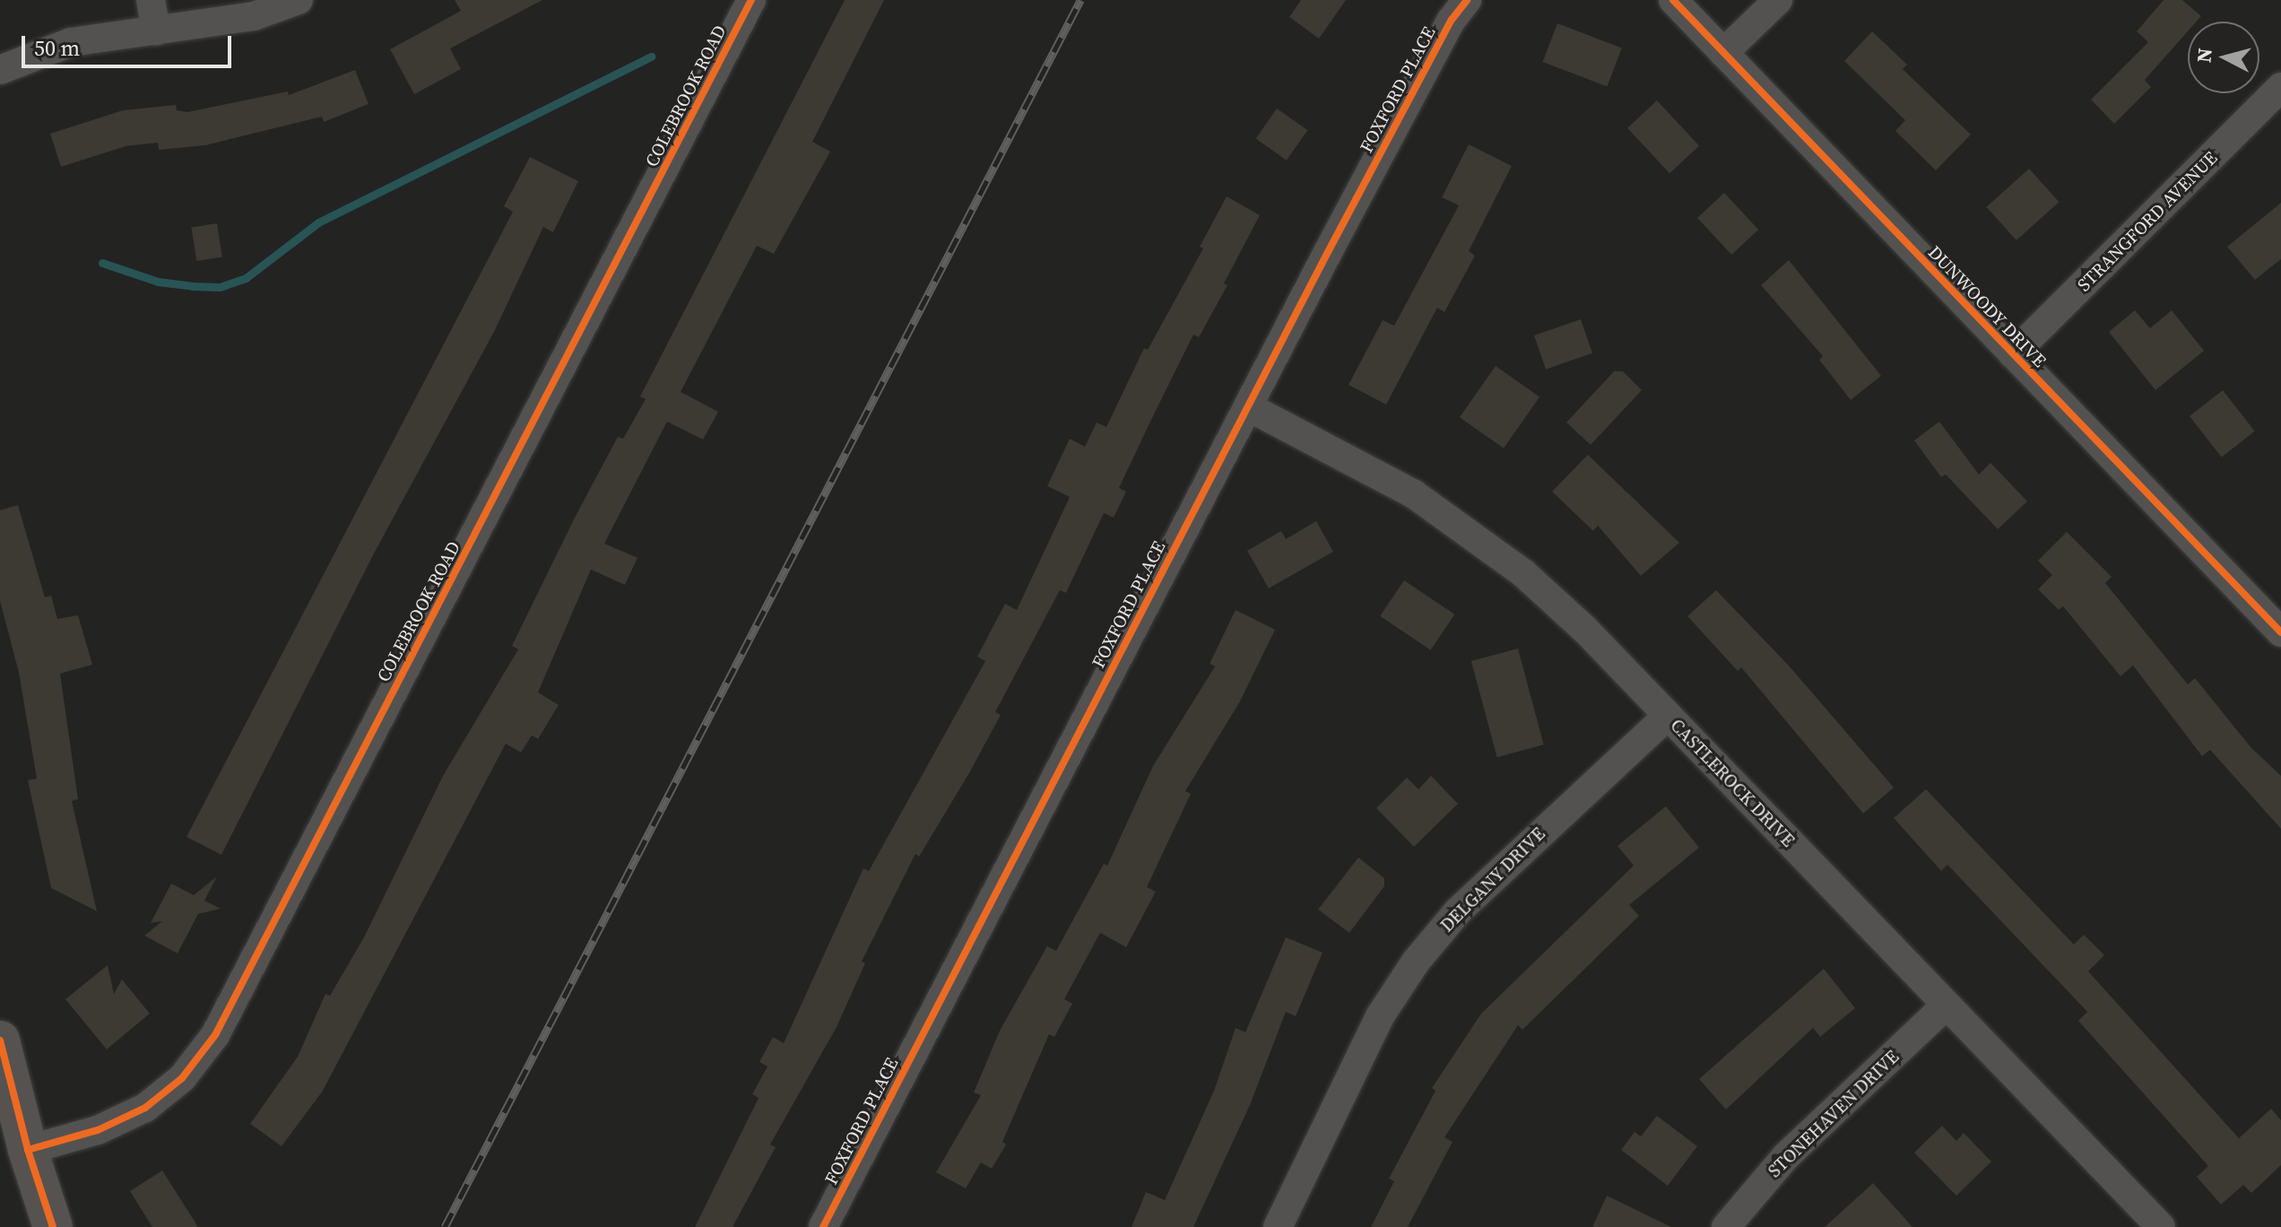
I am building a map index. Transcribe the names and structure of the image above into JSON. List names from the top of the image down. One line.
{"streets":{"street":["FOXFORD PLACE","COLEBROOK ROAD","STRANGFORD AVENUE","DUNWOODY DRIVE","CASTLEROCK DRIVE","DELGANY DRIVE","STONEHAVEN DRIVE"]},"crossings":[["FOXFORD PLACE","CASTLEROCK DRIVE"],["STRANGFORD AVENUE","DUNWOODY DRIVE"],["CASTLEROCK DRIVE","DELGANY DRIVE"],["CASTLEROCK DRIVE","STONEHAVEN DRIVE"]],"scale_bar":"50 m","north":"left"}
